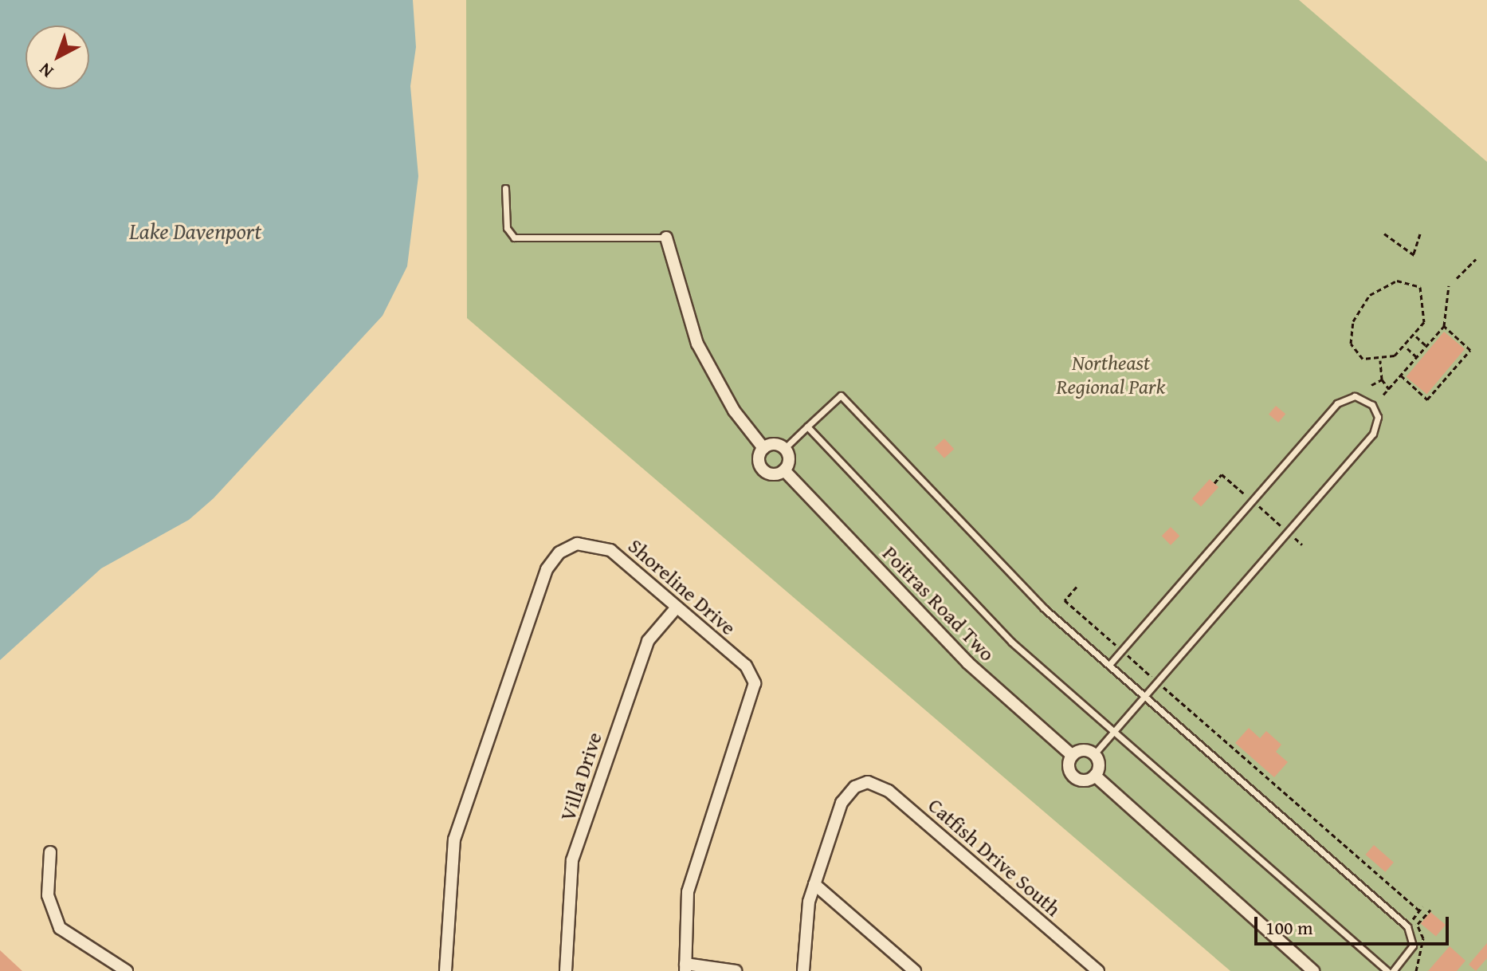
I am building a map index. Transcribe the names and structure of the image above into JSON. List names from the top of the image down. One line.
{"streets":{"street":["Shoreline Drive","Poitras Road Two","Villa Drive","Catfish Drive South"]},"crossings":[["Shoreline Drive","Villa Drive"]],"water":["Lake Davenport"],"parks":["Northeast Regional Park"],"scale_bar":"100 m","north":"bottom left"}
